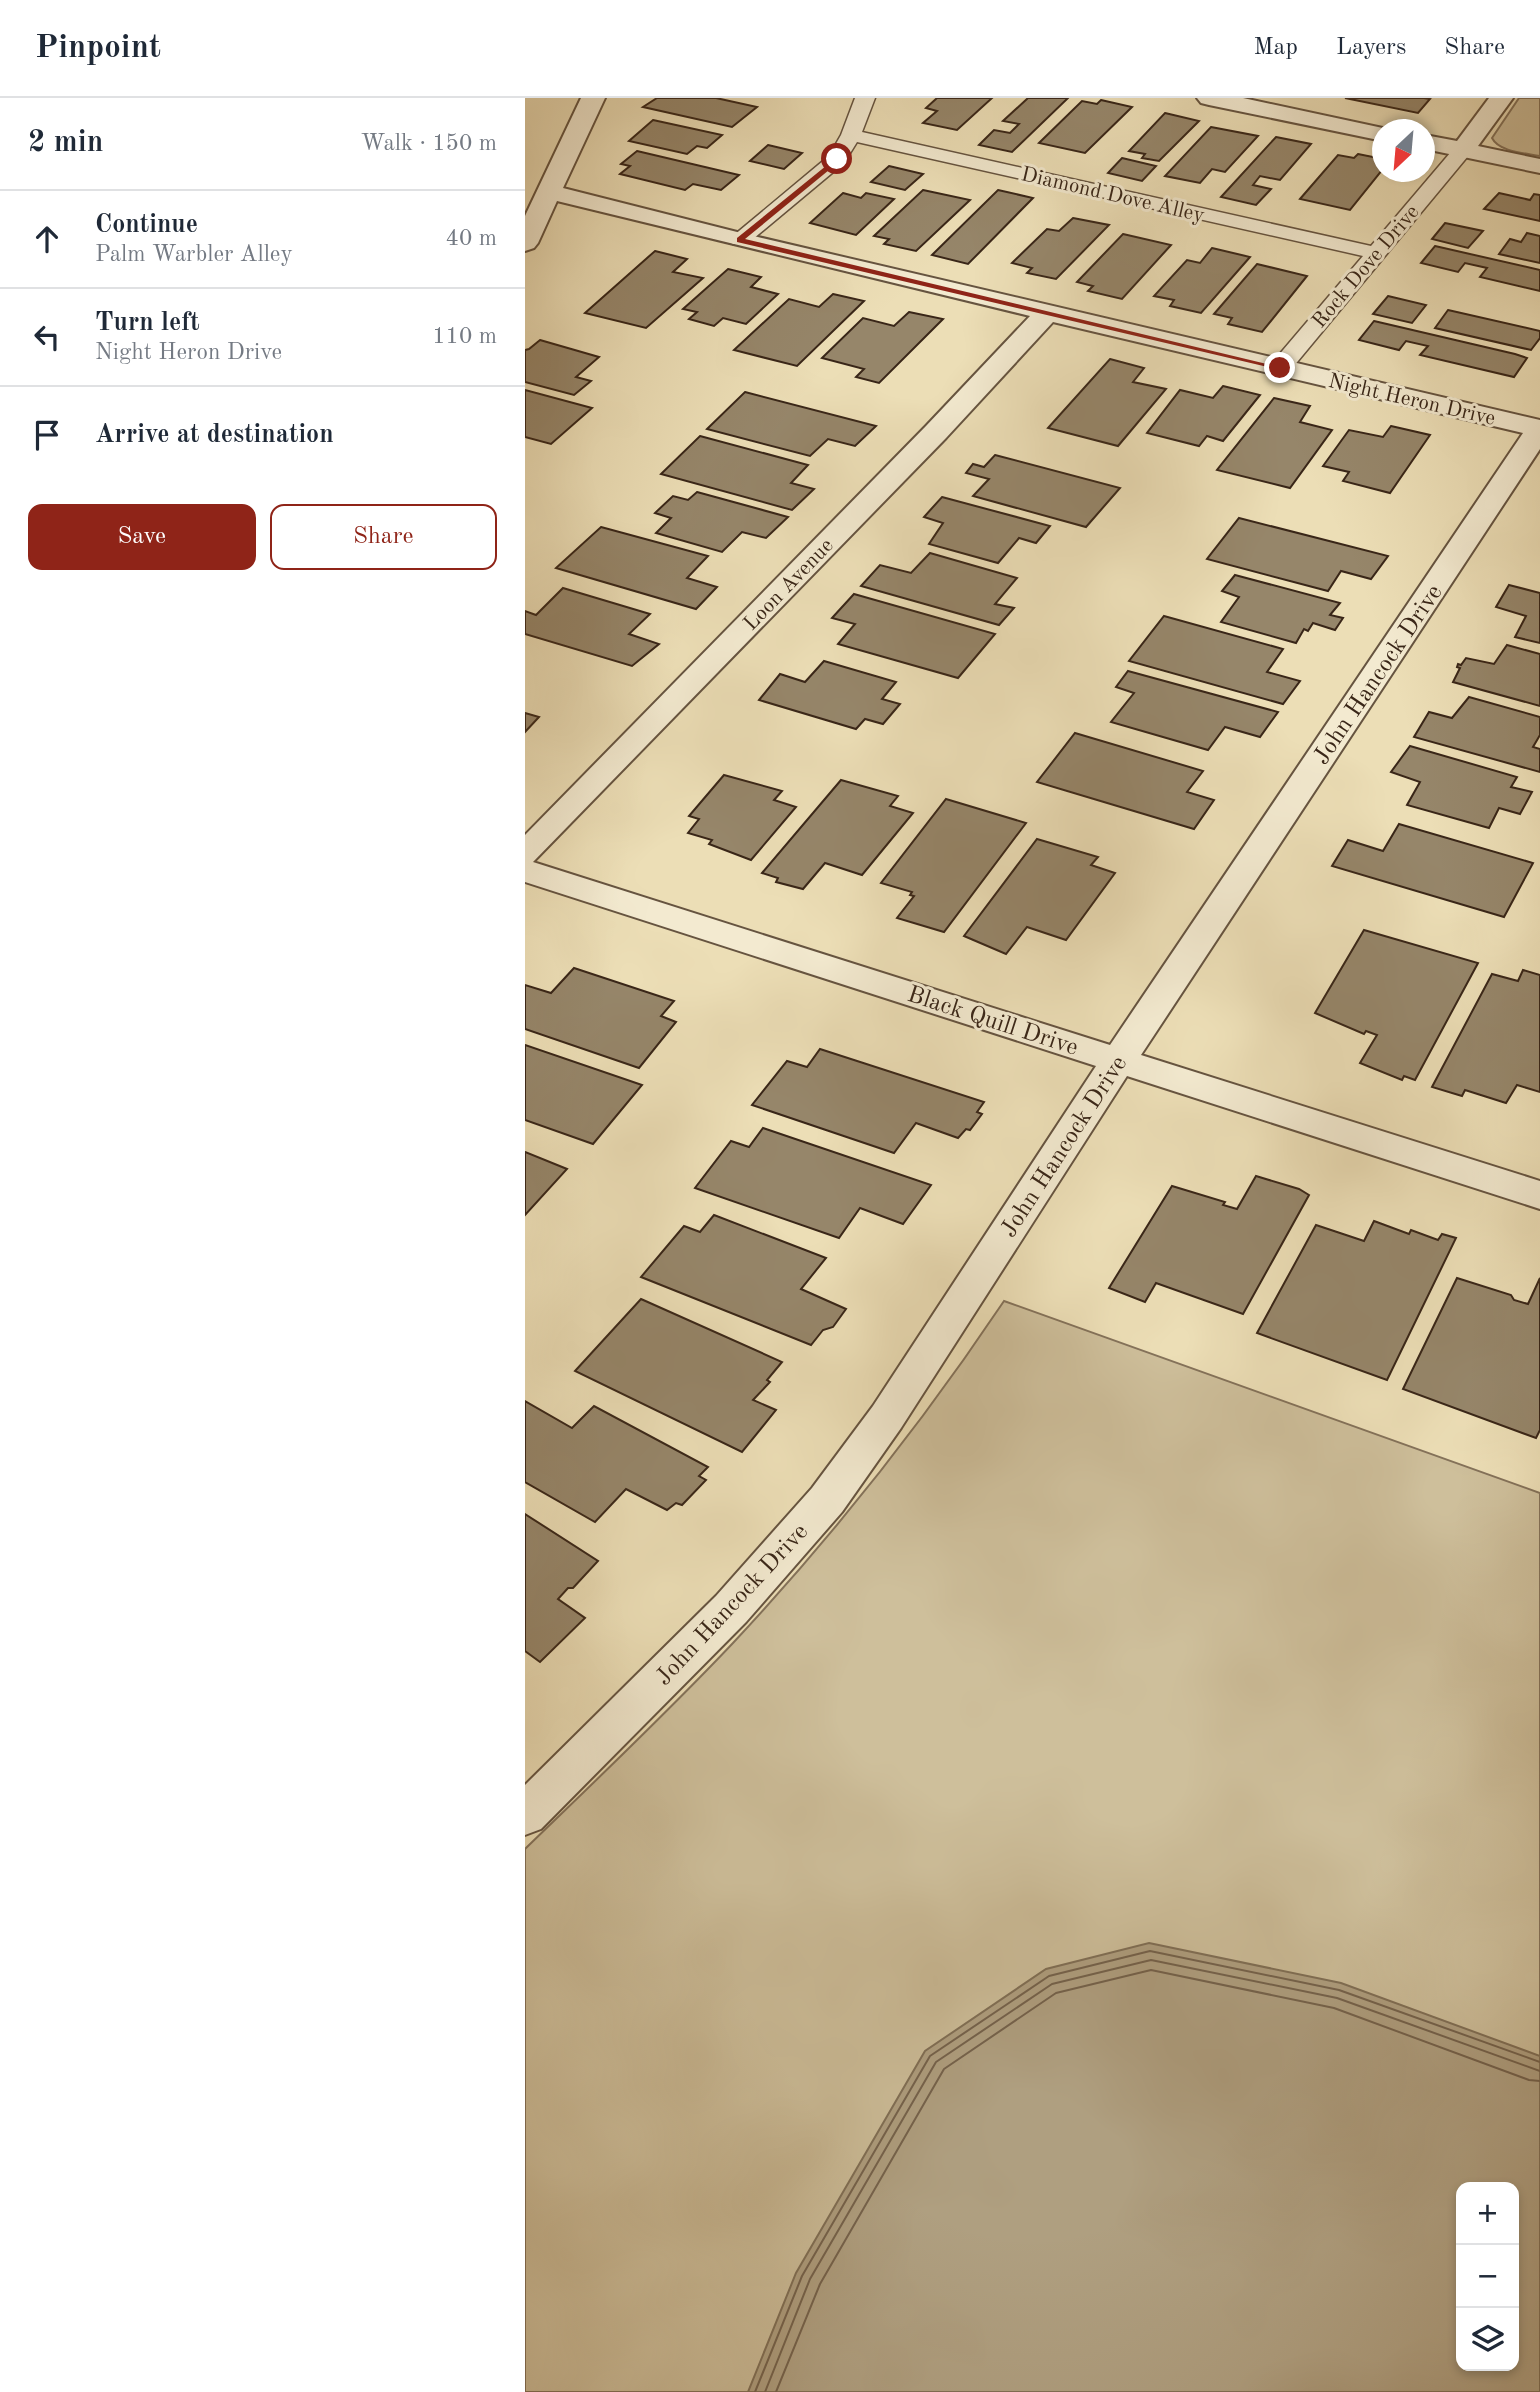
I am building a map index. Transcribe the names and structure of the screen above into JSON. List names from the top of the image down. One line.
{"streets":{"street":["Rock Dove Drive","Night Heron Drive","Loon Avenue","John Hancock Drive","Black Quill Drive"],"lane":["Diamond Dove Alley"]},"crossings":[["Diamond Dove Alley","Rock Dove Drive"],["Rock Dove Drive","Night Heron Drive"],["Night Heron Drive","Loon Avenue"],["Night Heron Drive","John Hancock Drive"],["John Hancock Drive","Black Quill Drive"]],"north":"bottom left","page":{"header":"Pinpoint","nav":["Map","Layers","Share"],"heading":["2 min","Walk · 150 m"],"list":[["Continue","Palm Warbler Alley","40 m"],["Turn left","Night Heron Drive","110 m"],"Arrive at destination"],"buttons":["Save","Share"],"map_buttons":["+","−"]}}
